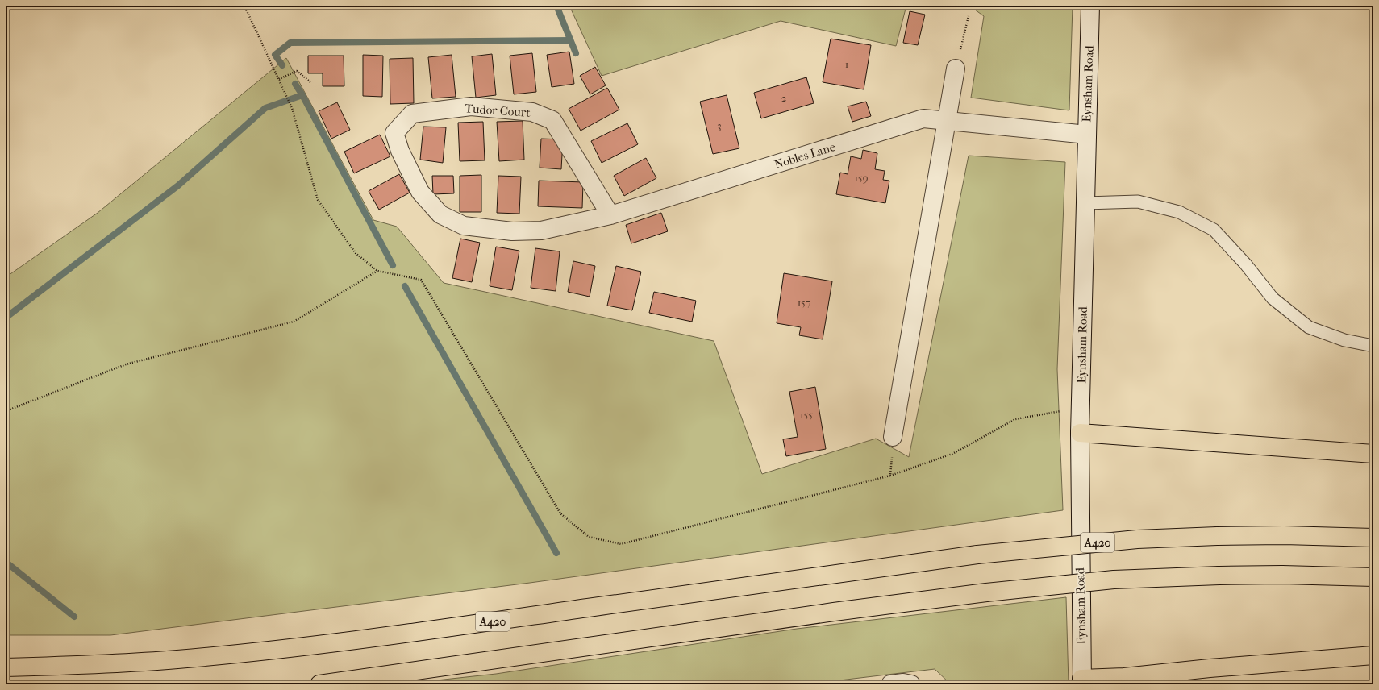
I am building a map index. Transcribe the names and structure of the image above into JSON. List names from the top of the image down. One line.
{"streets":{"highway":["A420"],"street":["Eynsham Road","Tudor Court","Nobles Lane"]},"crossings":[["Eynsham Road","Nobles Lane"],["Tudor Court","Nobles Lane"]],"house_numbers":["1","2","3","159","157","155"]}
